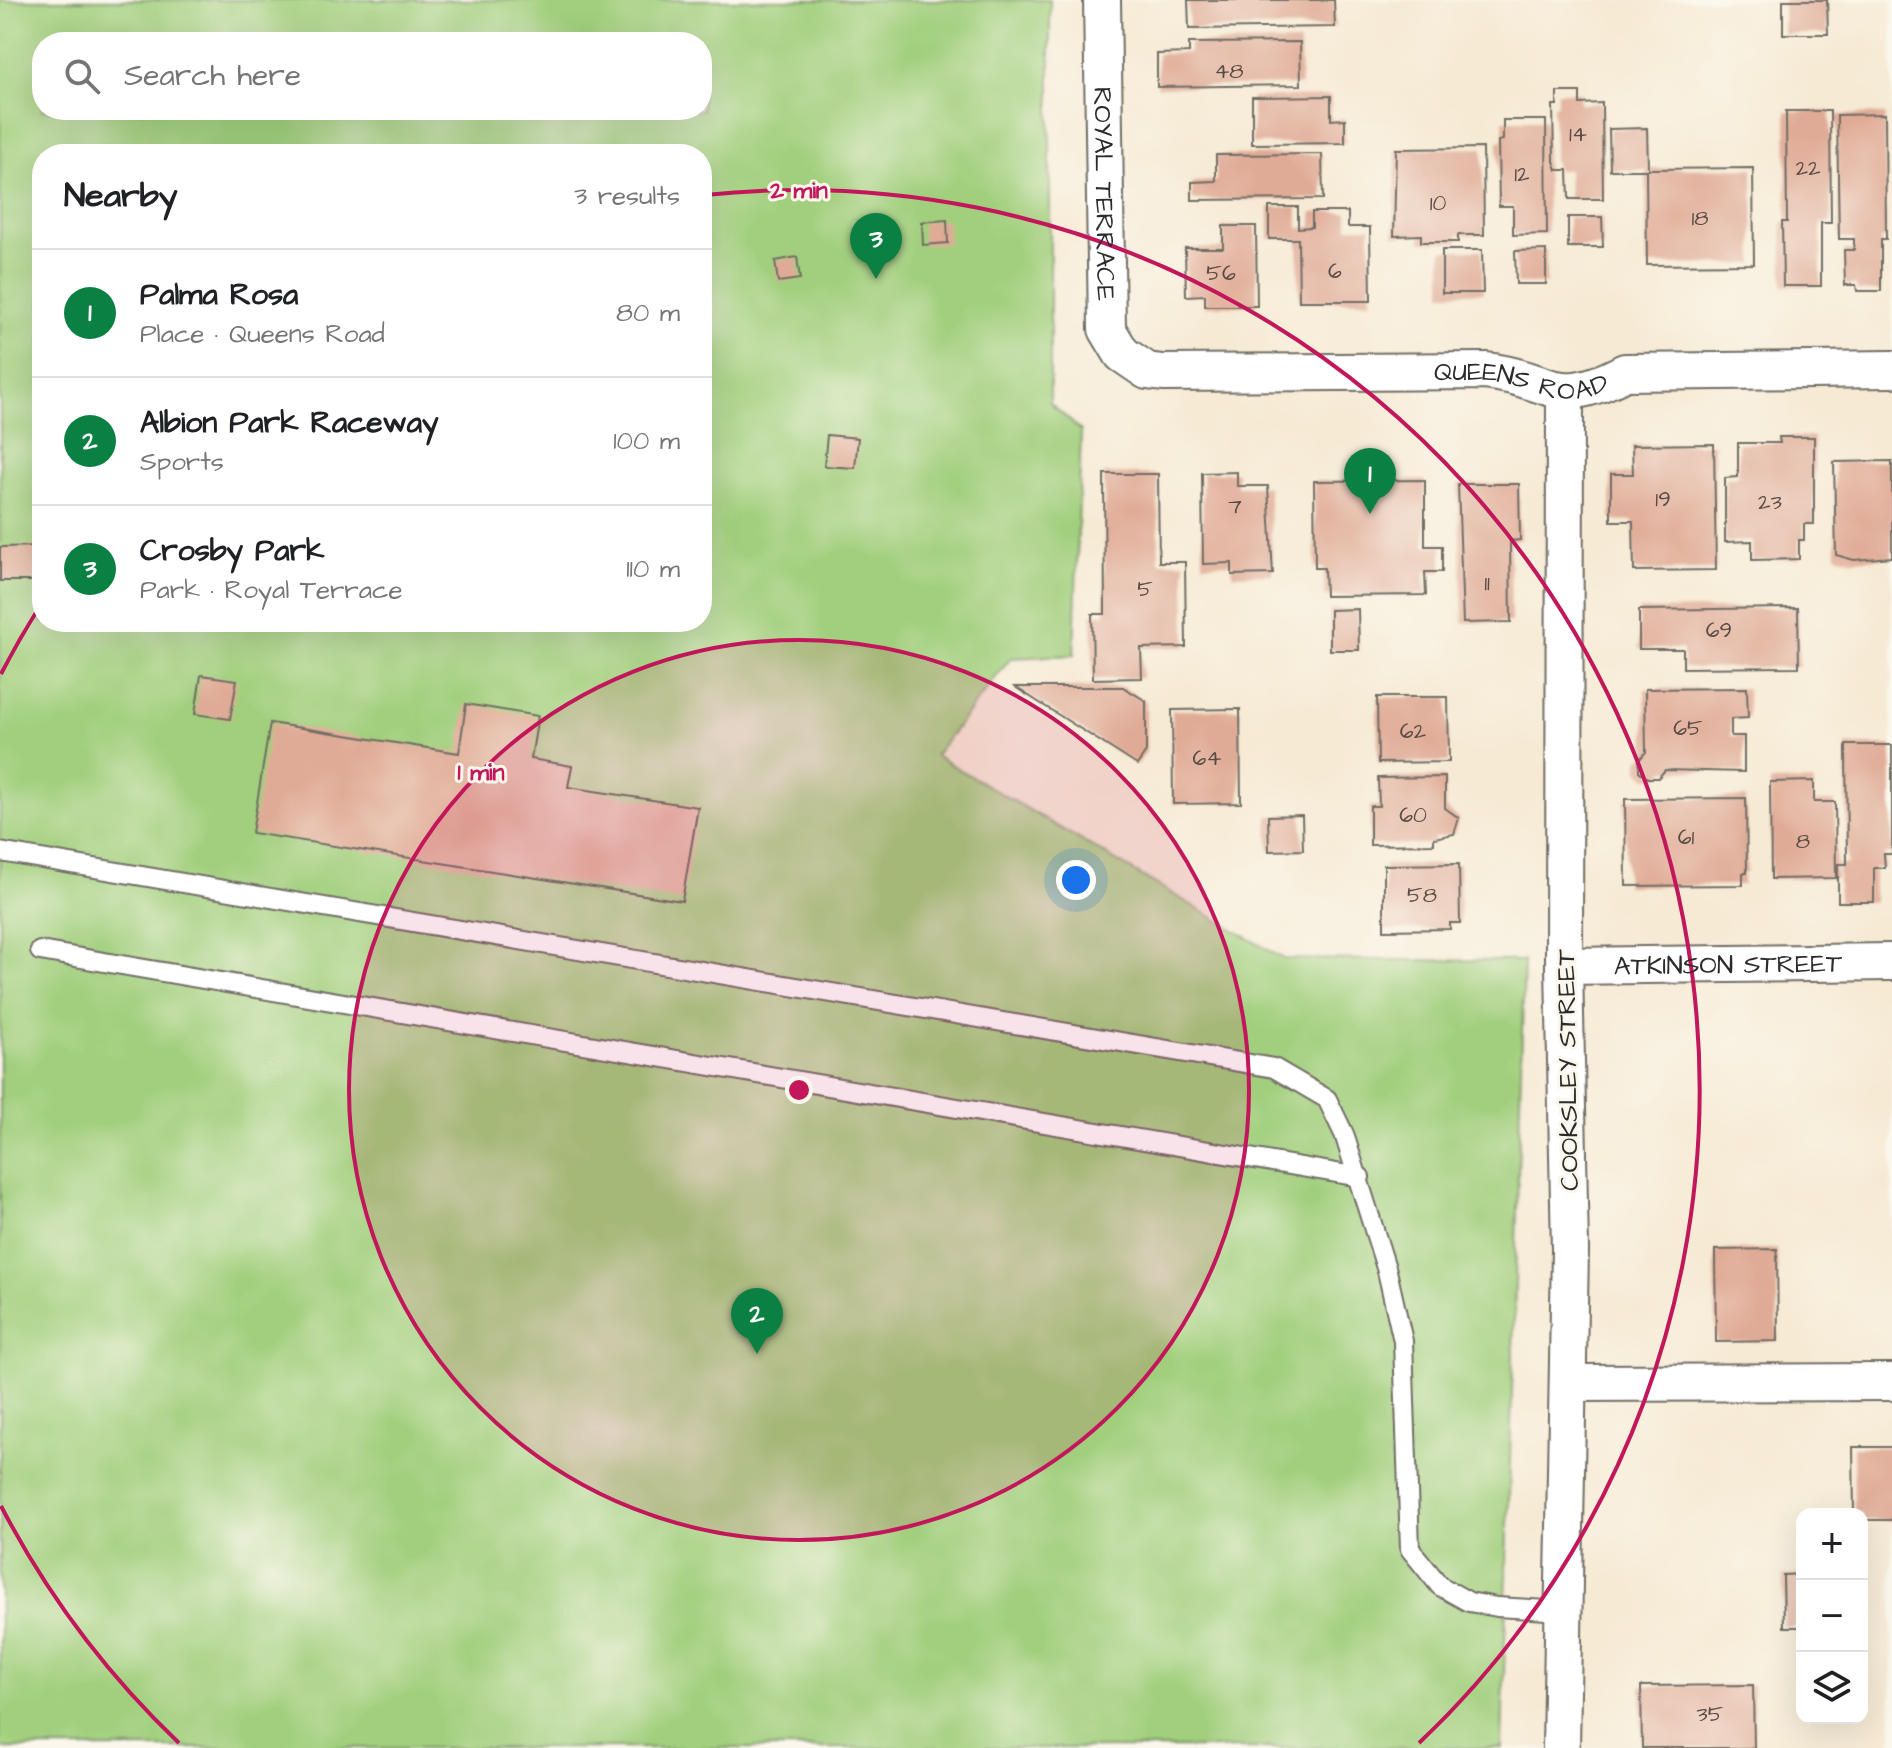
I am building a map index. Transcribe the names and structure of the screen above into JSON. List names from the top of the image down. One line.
{"streets":{"street":["ROYAL TERRACE","QUEENS ROAD","ATKINSON STREET","COOKSLEY STREET"]},"crossings":[["ROYAL TERRACE","QUEENS ROAD"],["QUEENS ROAD","COOKSLEY STREET"],["ATKINSON STREET","COOKSLEY STREET"]],"house_numbers":["48","14","22","12","10","18","6","56","19","23","7","11","5","69","65","62","64","60","61","8","58","35"],"page":{"search":"Search here","heading":["Nearby","3 results"],"pins":["3","1","2"],"list":[{"mark":"1","name":"Palma Rosa","note":"Place · Queens Road","value":"80 m"},{"mark":"2","name":"Albion Park Raceway","note":"Sports","value":"100 m"},{"mark":"3","name":"Crosby Park","note":"Park · Royal Terrace","value":"110 m"}],"map_buttons":["+","−"]},"rings":["2 min","1 min"]}
